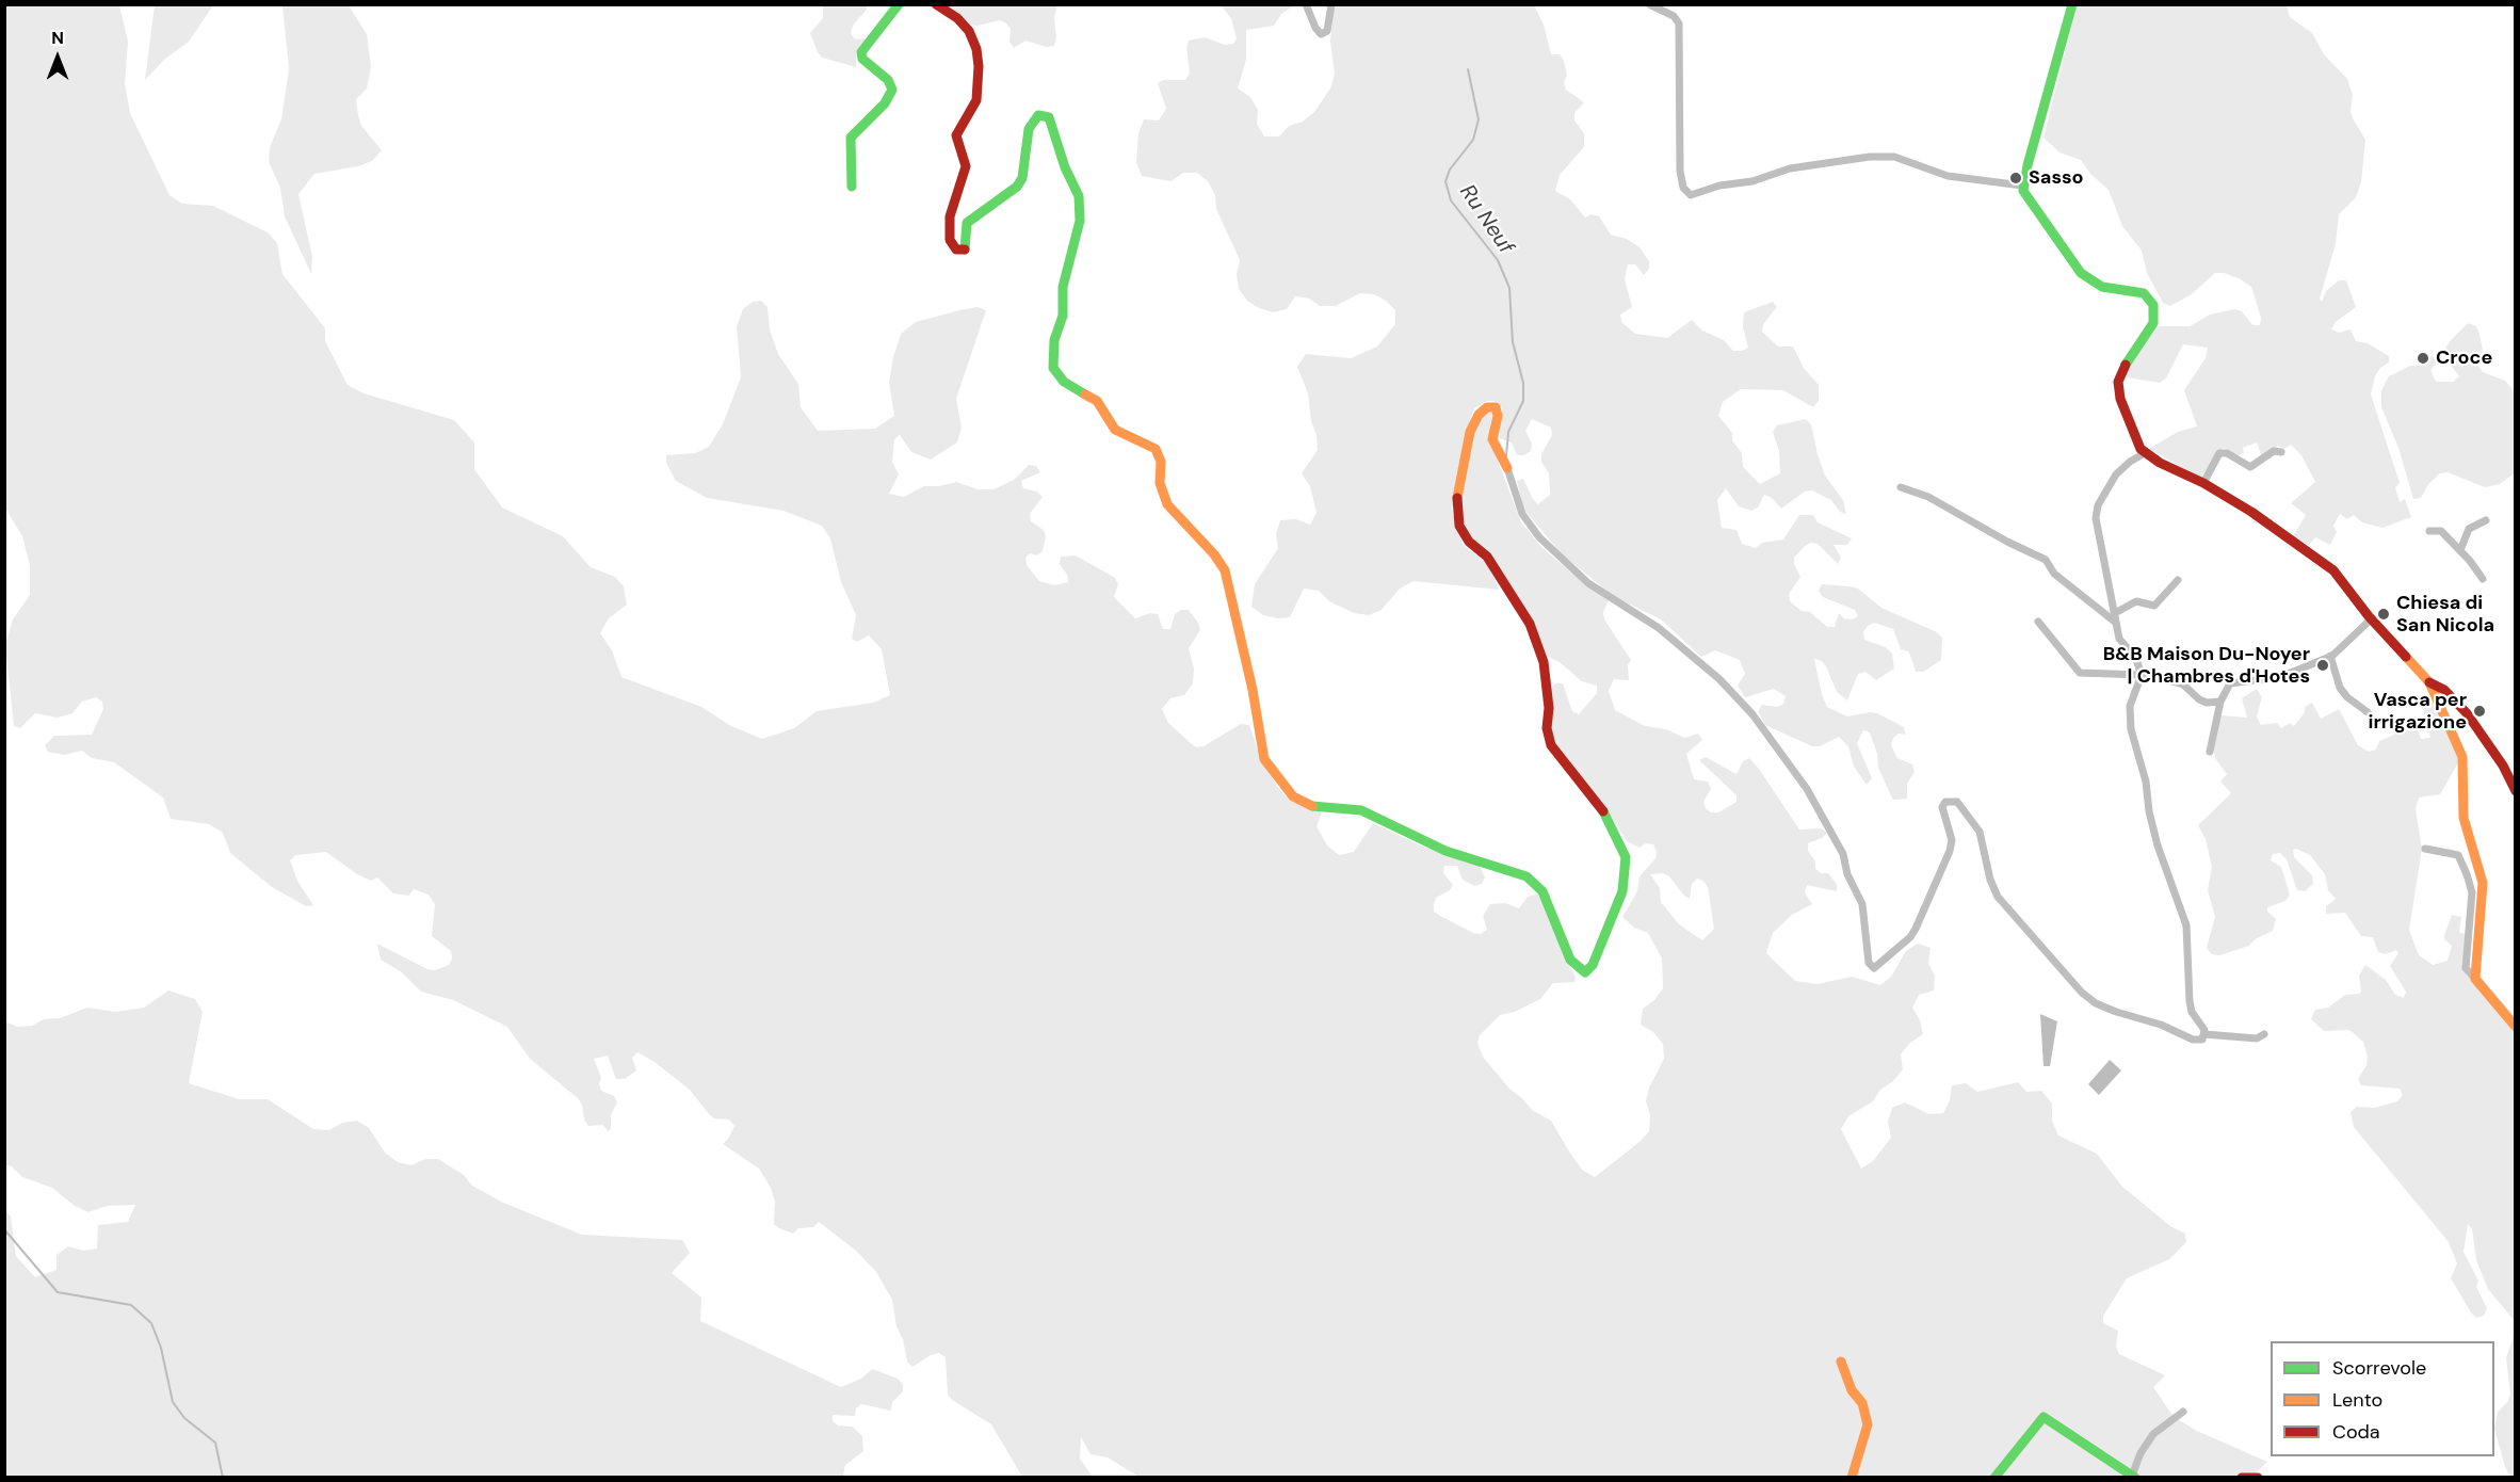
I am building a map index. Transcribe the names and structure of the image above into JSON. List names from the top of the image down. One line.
{"water":["Ru Neuf"],"places":["Sasso","Croce","Chiesa di San Nicola","B&B Maison Du-Noyer | Chambres d'Hotes","Vasca per irrigazione"],"legend":["Scorrevole","Lento","Coda"],"north":"top"}
